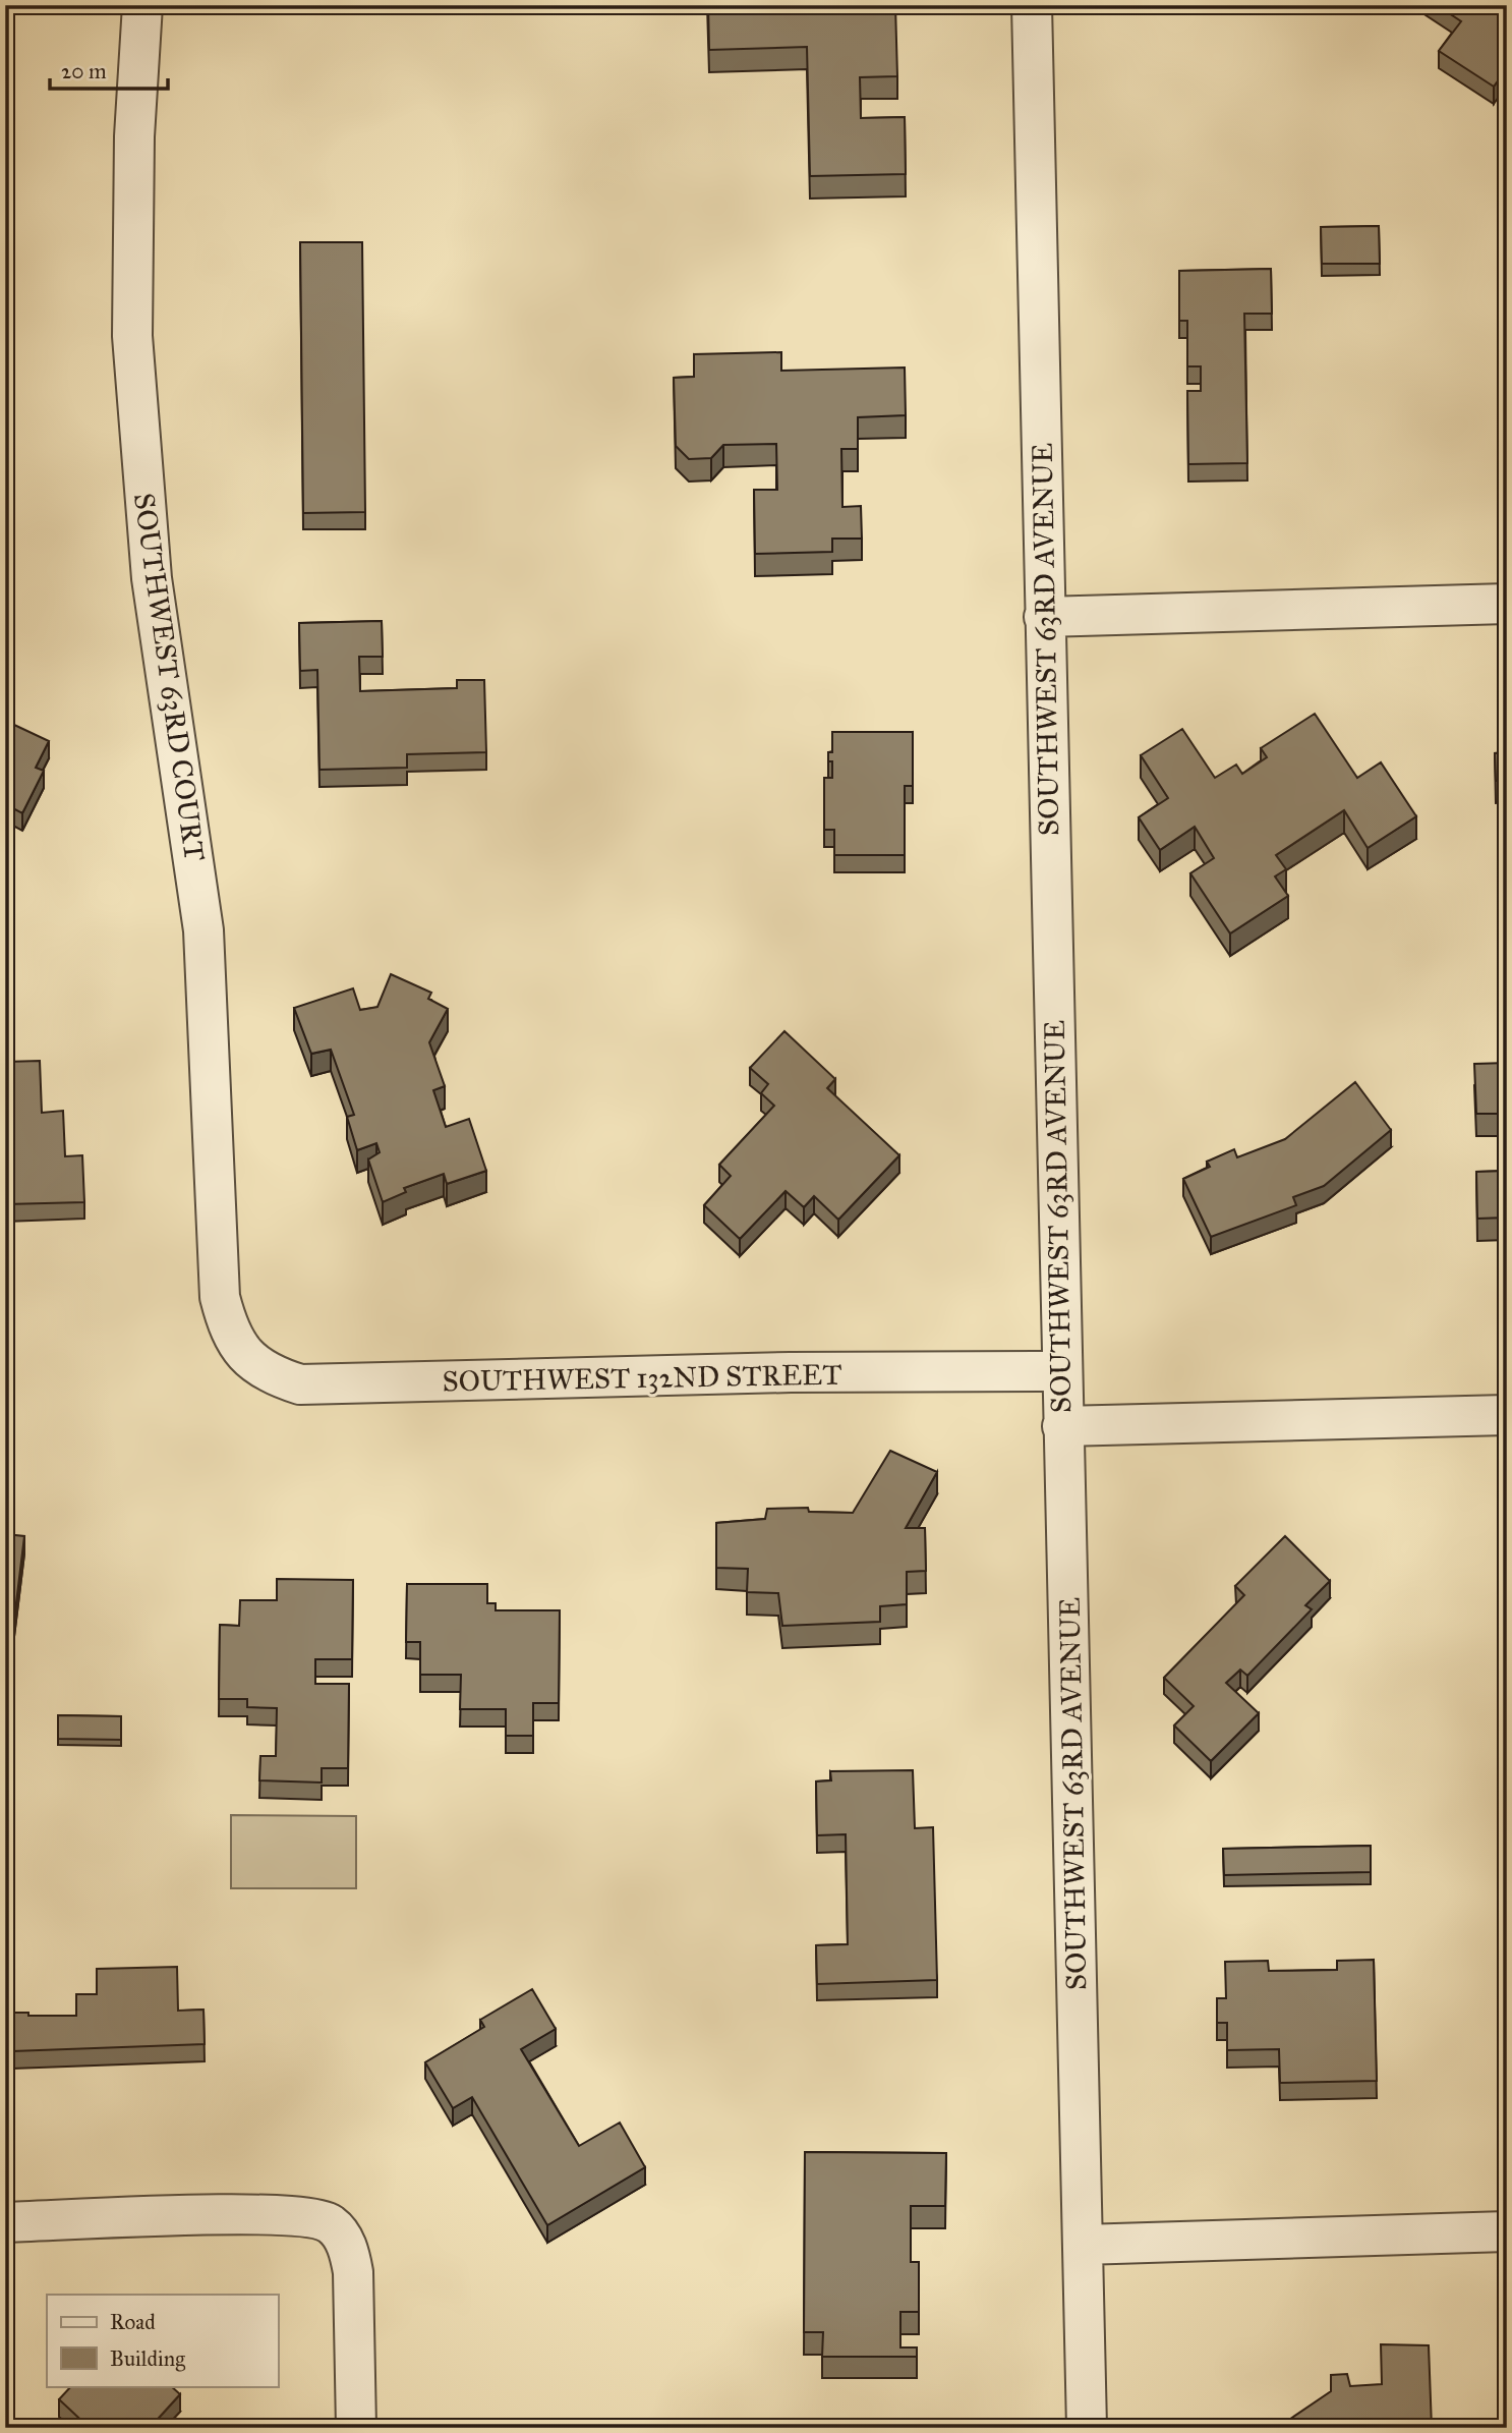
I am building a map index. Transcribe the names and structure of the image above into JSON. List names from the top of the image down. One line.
{"streets":{"street":["SOUTHWEST 63RD AVENUE","SOUTHWEST 63RD COURT","SOUTHWEST 132ND STREET"]},"crossings":[["SOUTHWEST 63RD AVENUE","SOUTHWEST 132ND STREET"],["SOUTHWEST 63RD COURT","SOUTHWEST 132ND STREET"]],"legend":["Road","Building"],"scale_bar":"20 m"}
